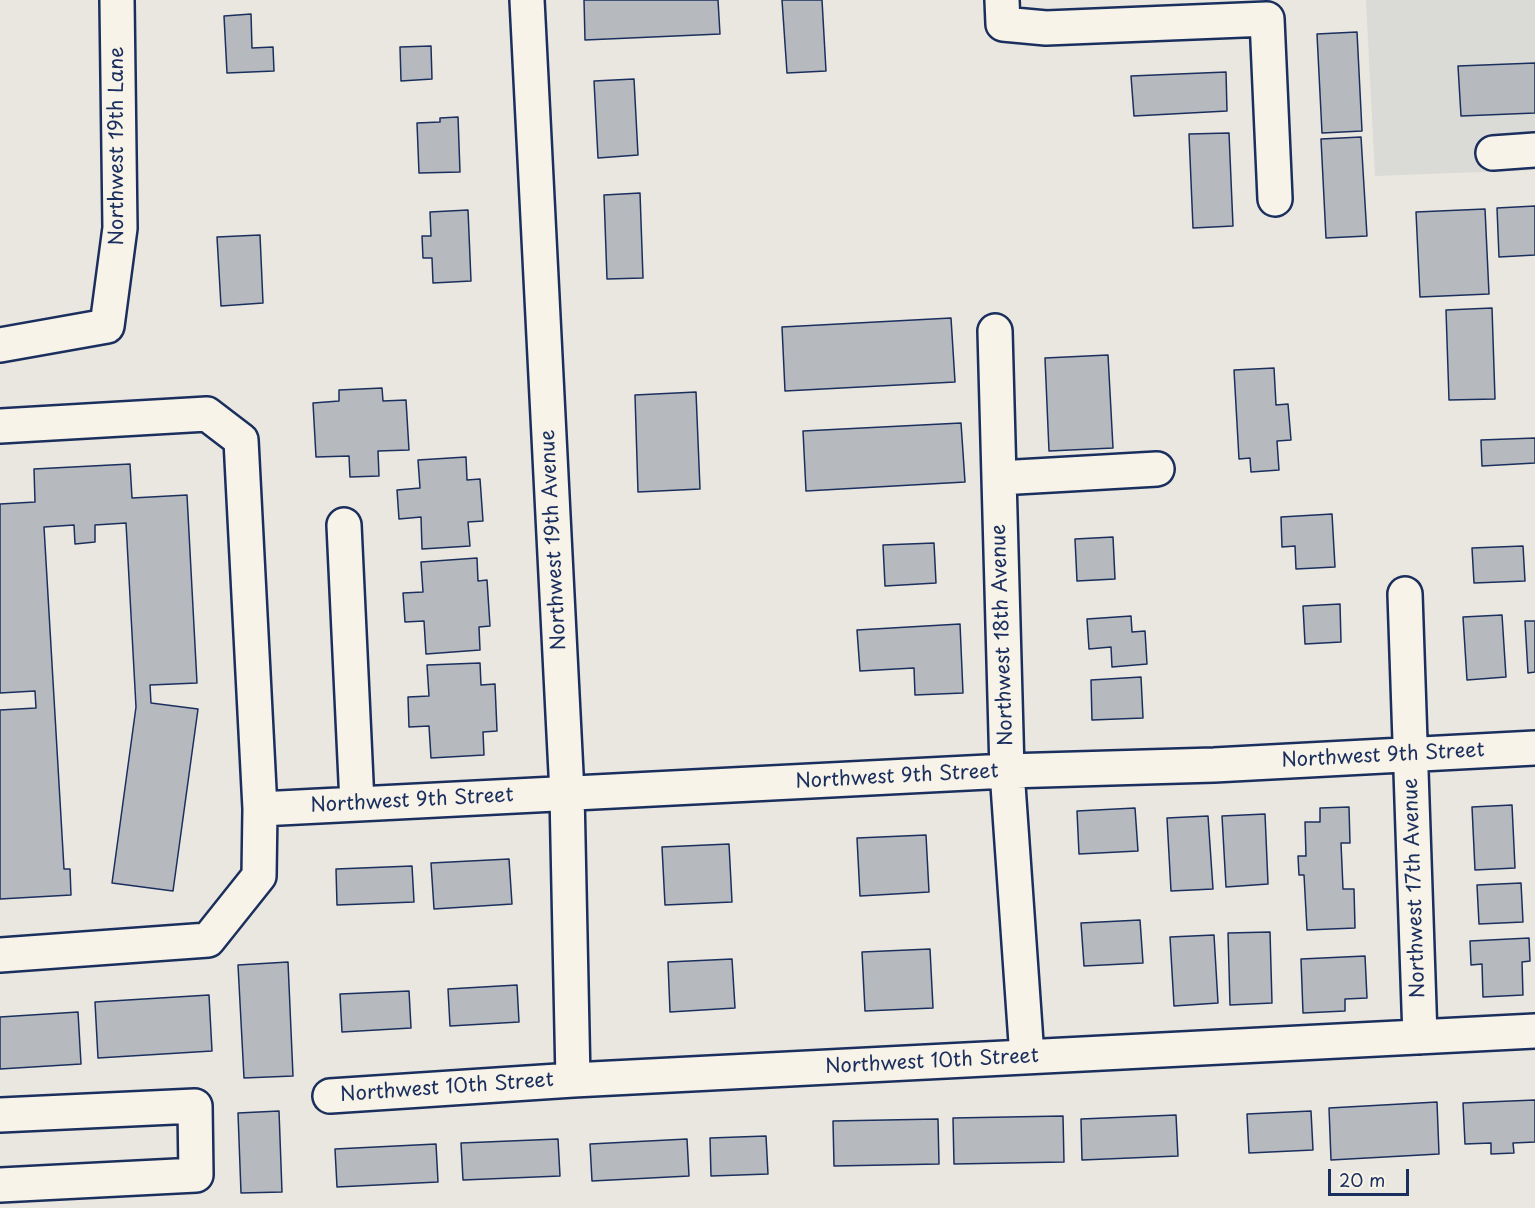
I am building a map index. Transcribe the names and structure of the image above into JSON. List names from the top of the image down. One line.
{"streets":{"street":["Northwest 19th Lane","Northwest 19th Avenue","Northwest 18th Avenue","Northwest 9th Street","Northwest 17th Avenue","Northwest 10th Street"]},"crossings":[["Northwest 19th Avenue","Northwest 9th Street"],["Northwest 19th Avenue","Northwest 10th Street"],["Northwest 18th Avenue","Northwest 9th Street"],["Northwest 18th Avenue","Northwest 10th Street"],["Northwest 9th Street","Northwest 17th Avenue"],["Northwest 17th Avenue","Northwest 10th Street"]],"scale_bar":"20 m"}
